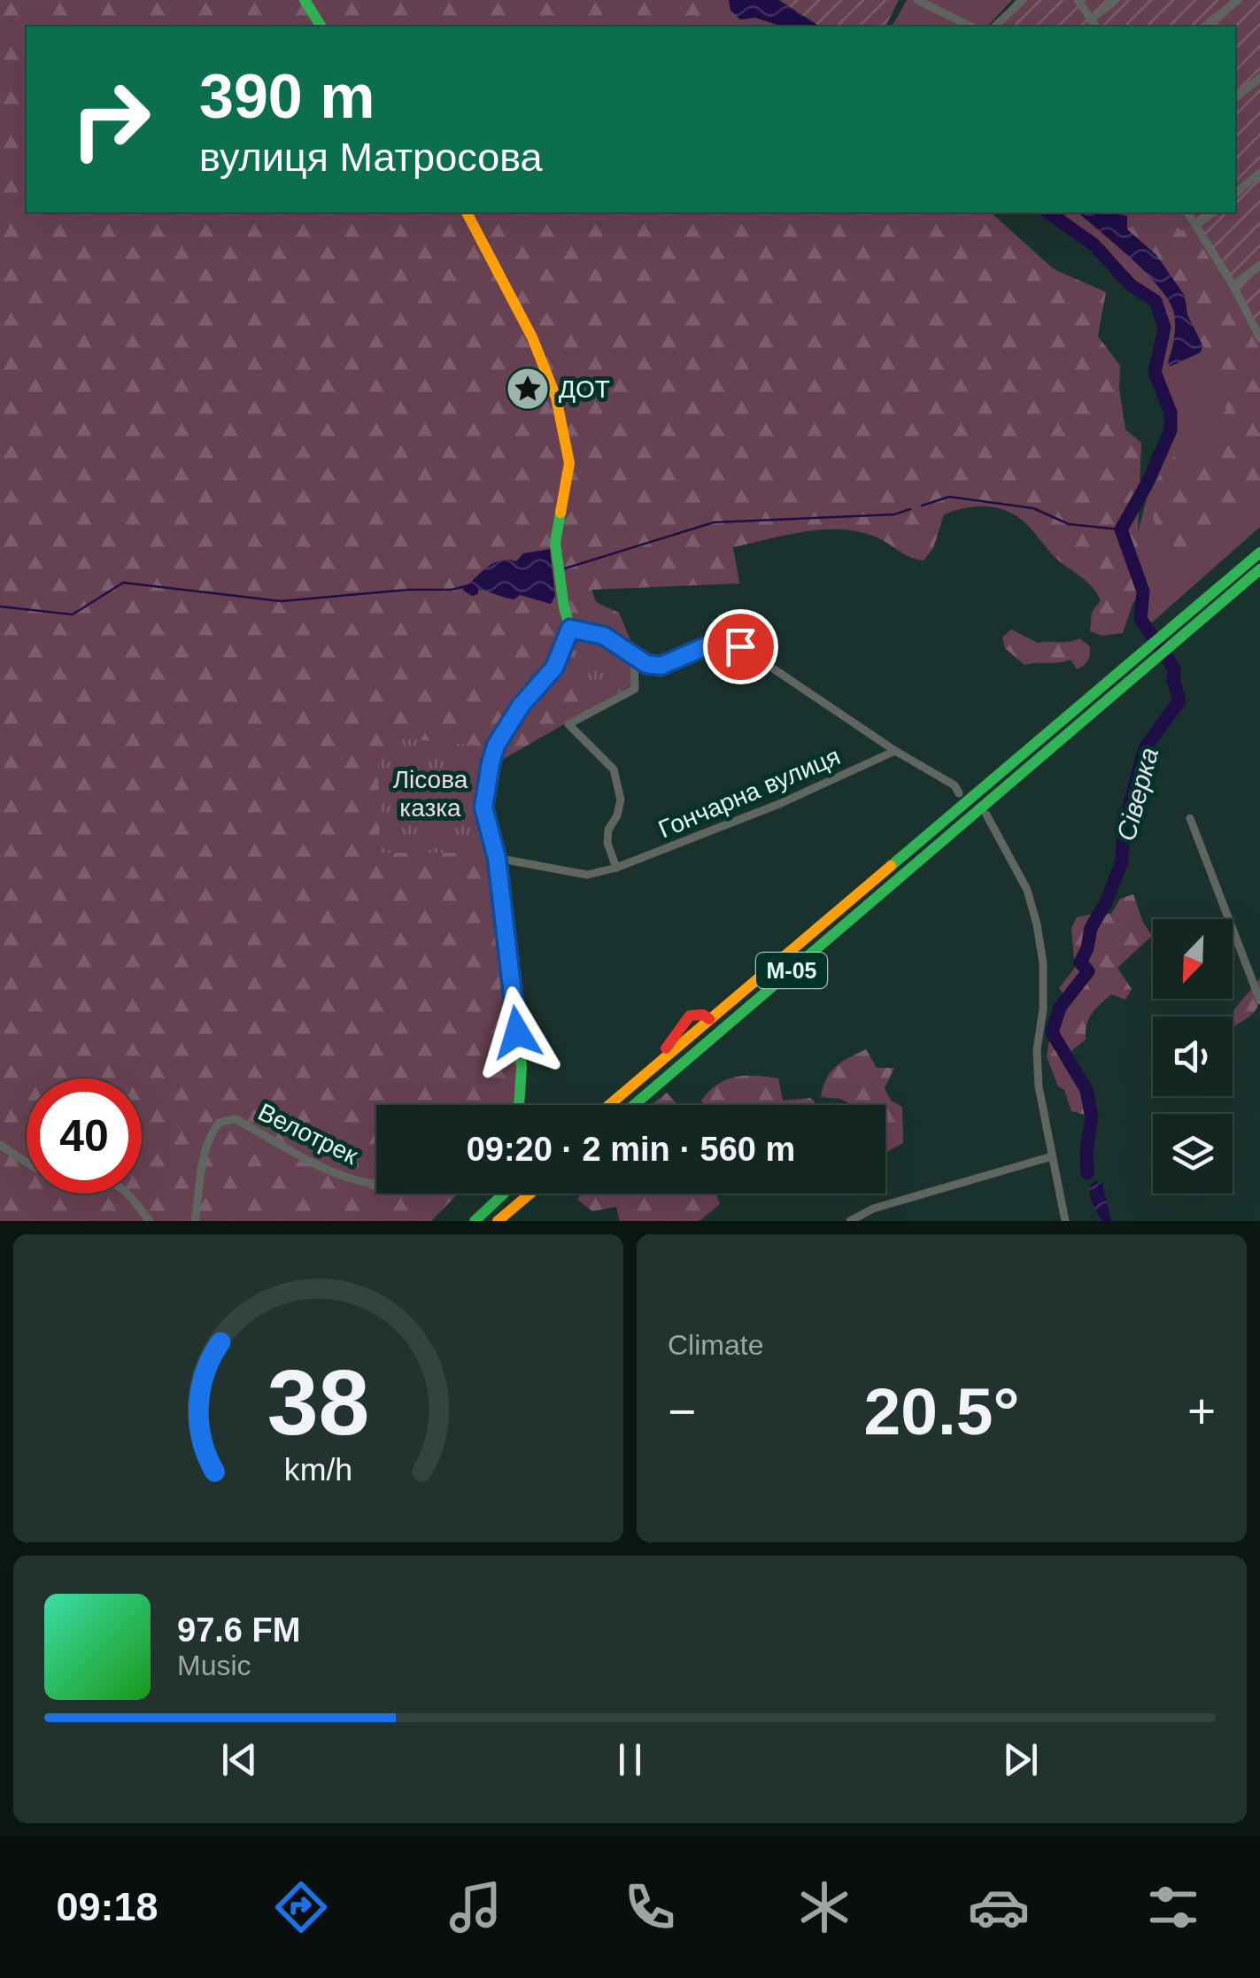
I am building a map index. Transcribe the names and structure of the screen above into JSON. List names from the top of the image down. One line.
{"streets":{"main road":["М-05"],"street":["Гончарна вулиця","Велотрек"]},"water":["Сіверка"],"parks":["Лісова казка"],"places":{"place":["ДОТ"]},"north":"bottom left","page":{"turn":["390 m","вулиця Матросова"],"limit":"40","trip":"09:20 · 2 min · 560 m","tile":"Climate","heat":["−","20.5°","+"],"song":["97.6 FM","Music"],"tabs":"09:18","gauge":["38","km/h"]}}
